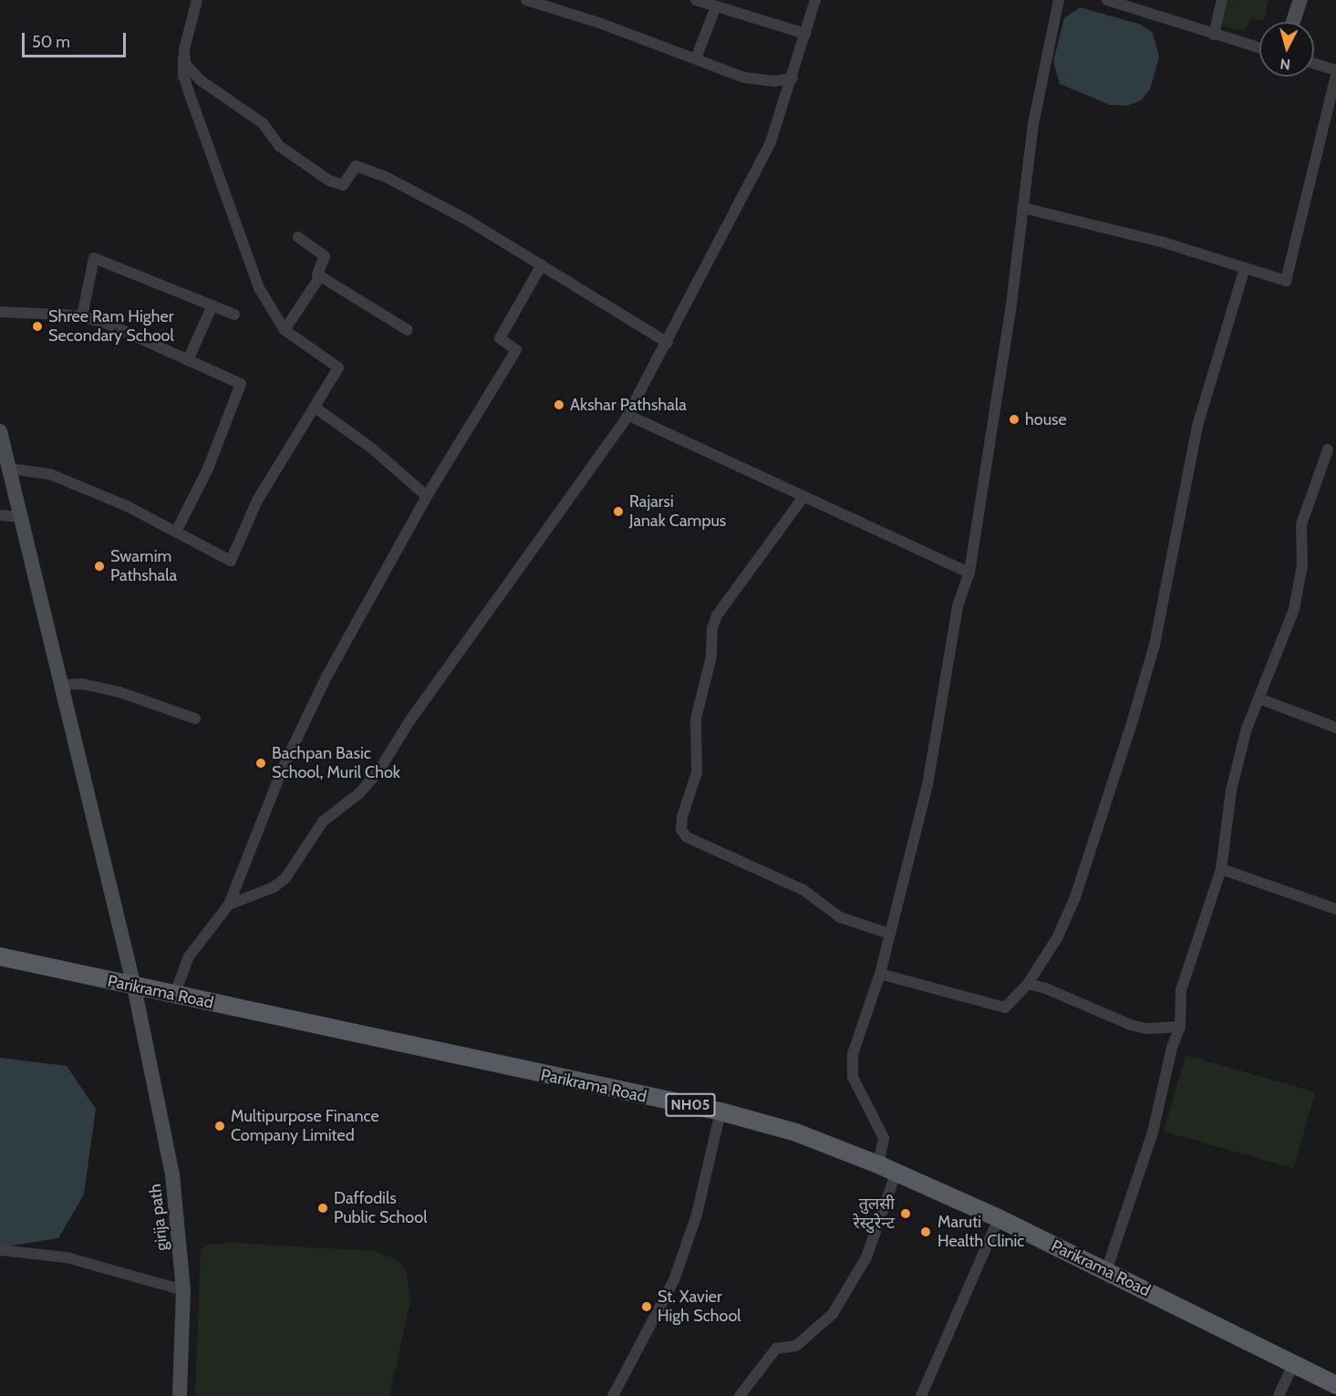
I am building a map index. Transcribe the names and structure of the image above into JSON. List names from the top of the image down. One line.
{"streets":{"main road":["Parikrama Road","NH05","girija path"]},"crossings":[["Parikrama Road","girija path"]],"places":["Shree Ram Higher Secondary School","Akshar Pathshala","house","Rajarsi Janak Campus","Swarnim Pathshala","Bachpan Basic School, Muril Chok","Multipurpose Finance Company Limited","Daffodils Public School","तुलसी रेस्टुरेन्ट","Maruti Health Clinic","St. Xavier High School"],"scale_bar":"50 m","north":"bottom"}
